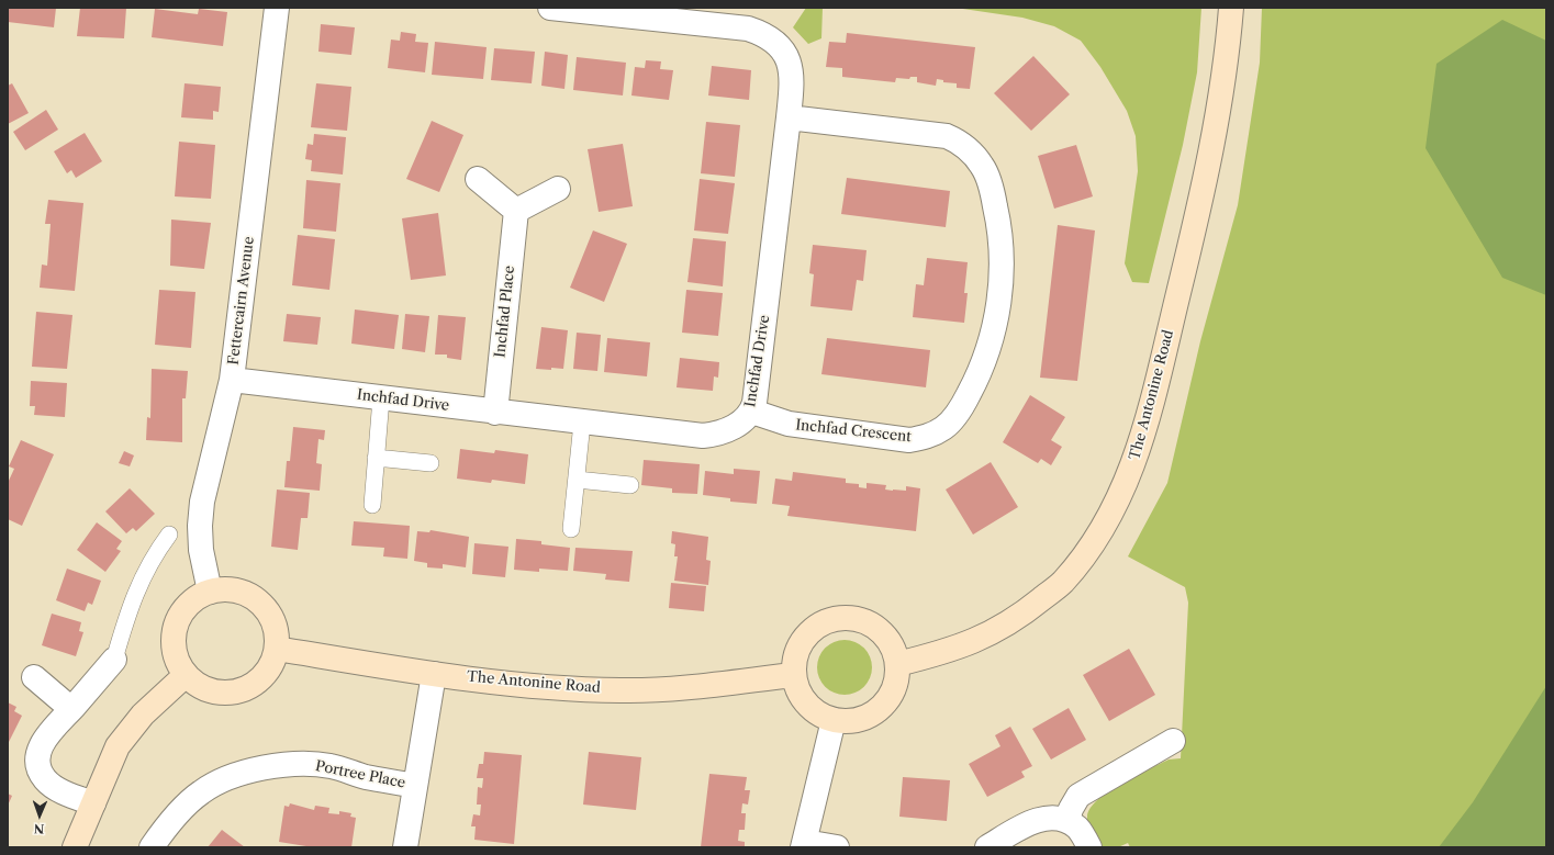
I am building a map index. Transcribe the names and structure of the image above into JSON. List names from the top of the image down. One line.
{"streets":{"street":["Fettercairn Avenue","Inchfad Place","Inchfad Drive","The Antonine Road","Inchfad Crescent","Portree Place"]},"crossings":[["Fettercairn Avenue","Inchfad Drive"],["Fettercairn Avenue","The Antonine Road"],["Inchfad Place","Inchfad Drive"],["Inchfad Drive","Inchfad Crescent"]],"north":"bottom"}
